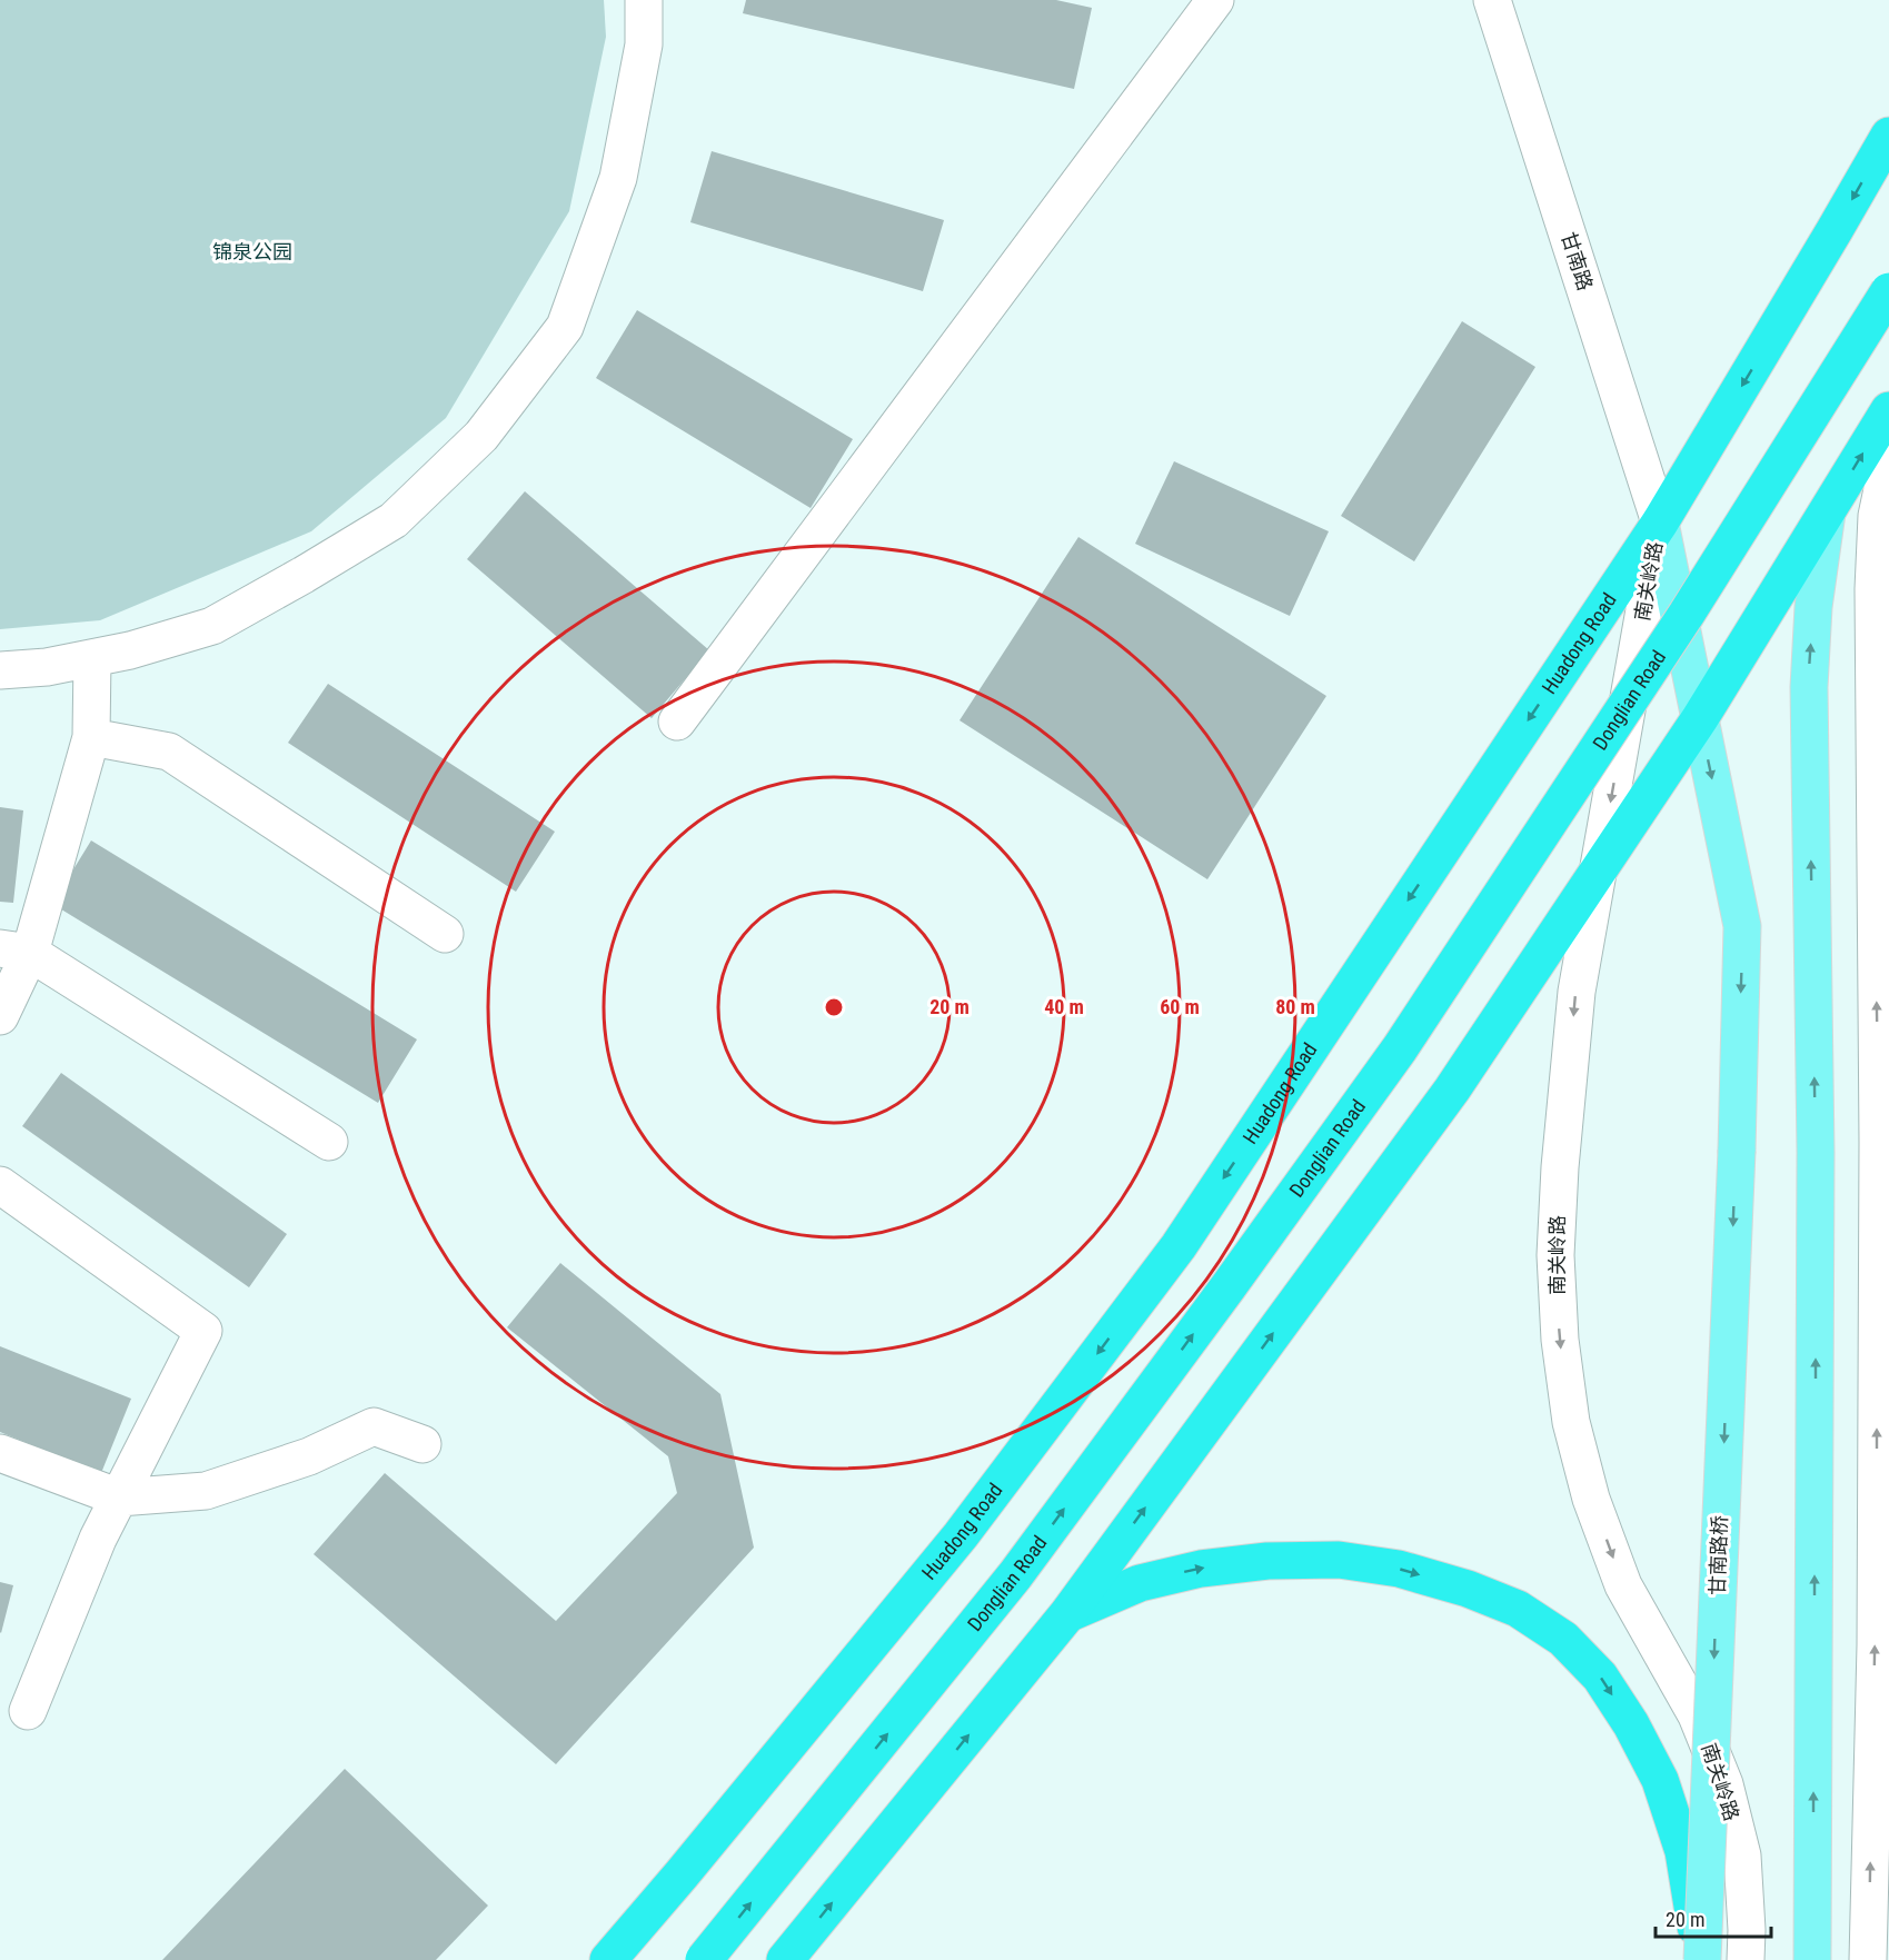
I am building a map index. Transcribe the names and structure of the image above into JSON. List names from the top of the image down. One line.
{"streets":{"highway":["Huadong Road","Donglian Road"],"main road":["甘南路桥"],"street":["甘南路","南关岭路"]},"crossings":[["甘南路","南关岭路"],["甘南路","Huadong Road"],["甘南路","甘南路桥"],["南关岭路","Huadong Road"],["南关岭路","甘南路桥"],["Huadong Road","甘南路桥"]],"parks":["锦泉公园"],"scale_bar":"20 m","rings":["20 m","40 m","60 m","80 m"]}
